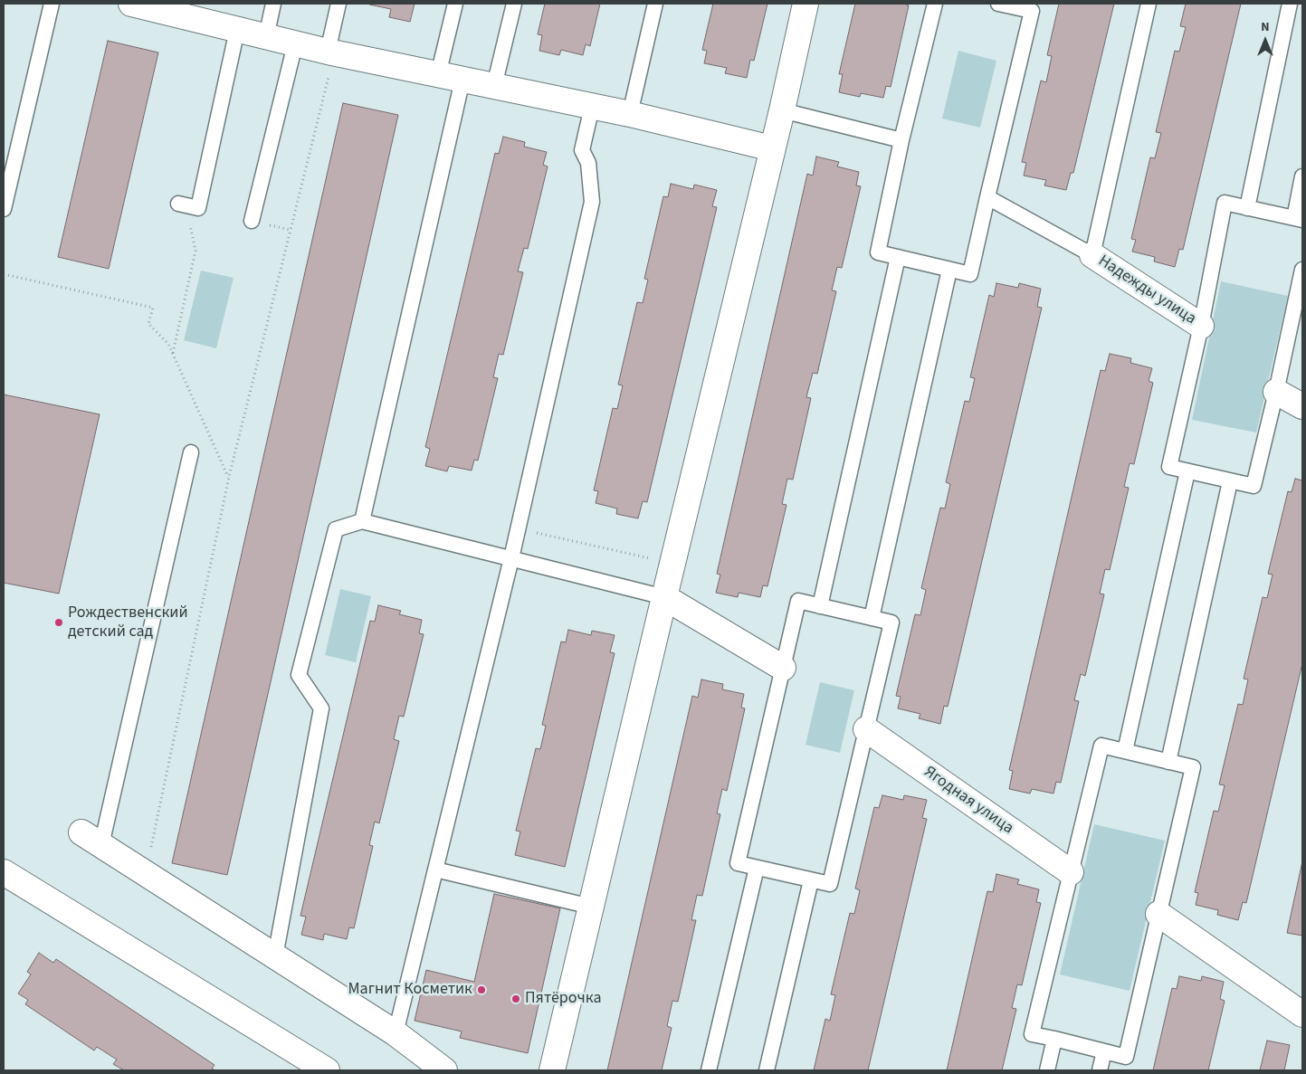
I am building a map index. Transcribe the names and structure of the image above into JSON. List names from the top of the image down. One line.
{"streets":{"street":["Надежды улица","Ягодная улица"]},"places":["Рождественский детский сад","Магнит Косметик","Пятёрочка"],"north":"top"}
